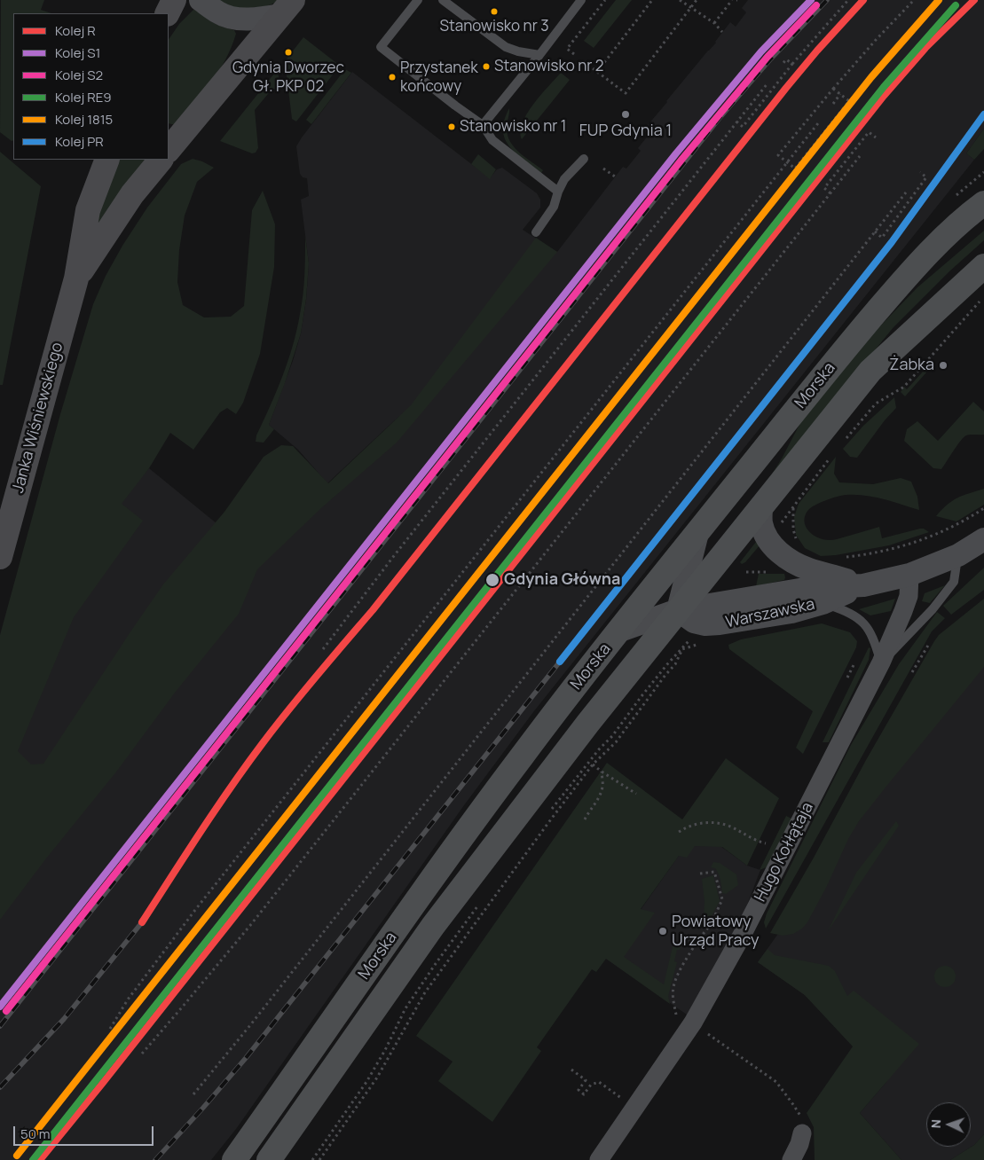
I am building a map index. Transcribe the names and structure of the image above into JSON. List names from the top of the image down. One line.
{"streets":{"main road":["Morska","Janka Wiśniewskiego"],"street":["Warszawska","Hugo Kołłątaja"]},"crossings":[["Morska","Warszawska"],["Warszawska","Hugo Kołłątaja"]],"places":["Stanowisko nr 3","Gdynia Dworzec Gł. PKP 02","Stanowisko nr 2","Przystanek końcowy","FUP Gdynia 1","Stanowisko nr 1","Żabka","Gdynia Główna","Powiatowy Urząd Pracy"],"lines":["rail line R","rail line S1","rail line 1815","rail line S2","rail line RE9","rail line PR"],"legend":["Kolej R","Kolej S1","Kolej S2","Kolej RE9","Kolej 1815","Kolej PR"],"scale_bar":"50 m","north":"left"}
